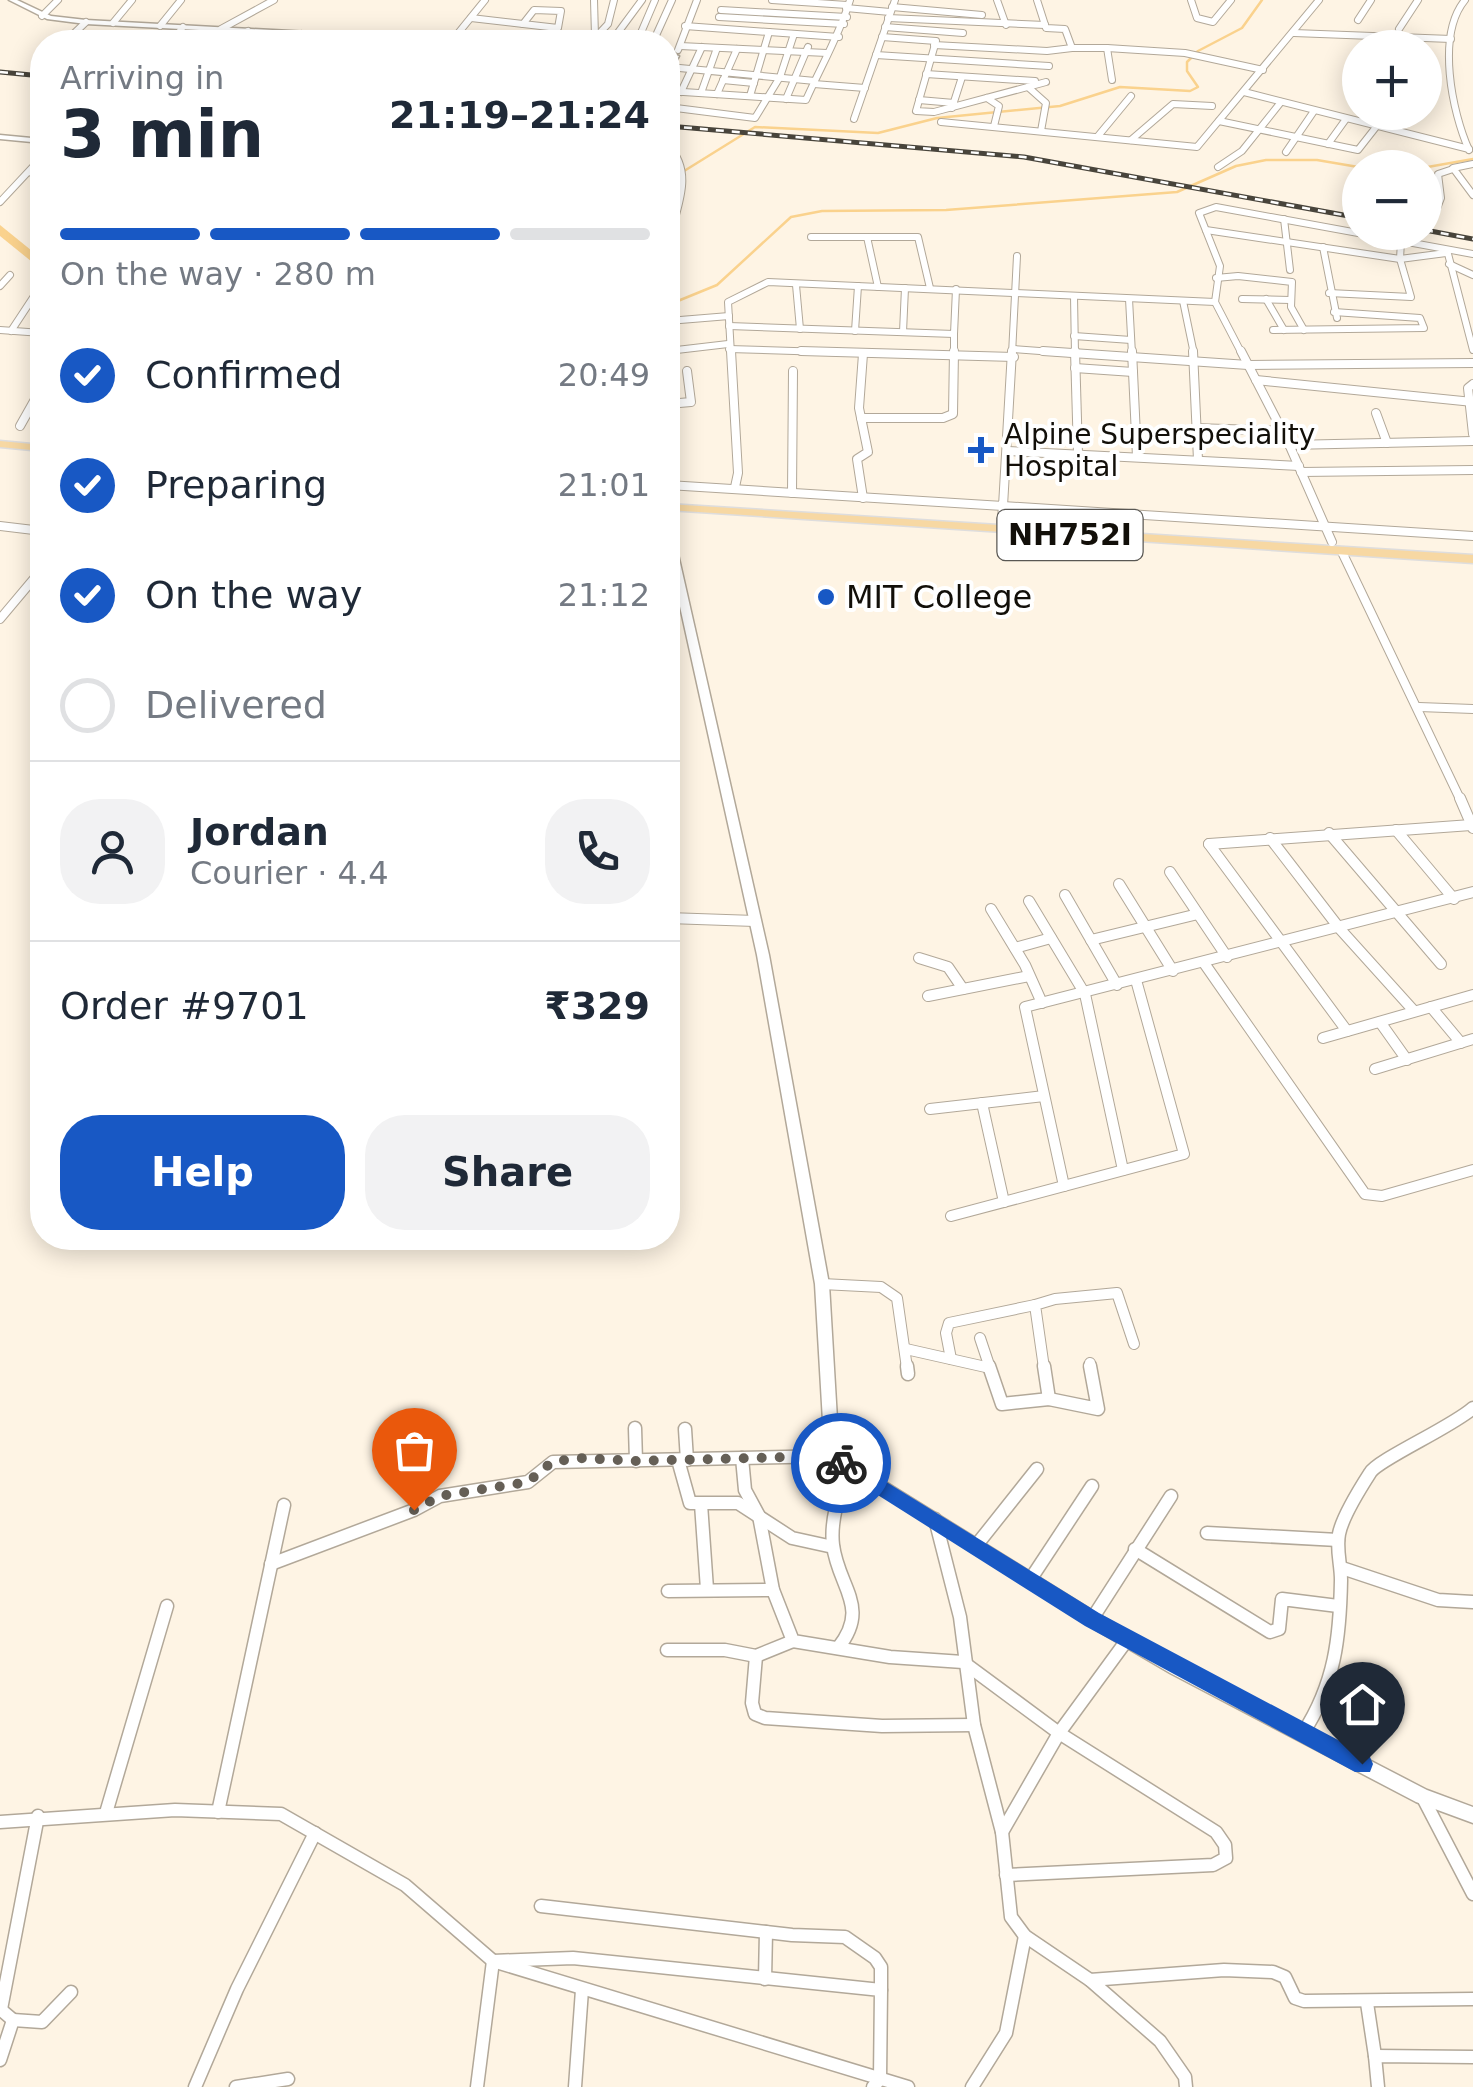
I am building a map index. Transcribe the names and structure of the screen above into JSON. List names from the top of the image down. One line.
{"streets":{"highway":["NH752I"]},"places":{"health":["Alpine Superspeciality Hospital"],"other":["MIT College"]},"page":{"map_buttons":["+","−"],"heading":["3 min","Arriving in","21:19–21:24"],"panel":["Jordan","Courier · 4.4","Order #9701","₹329"],"bar":"On the way · 280 m","list":[["Confirmed","20:49"],["Preparing","21:01"],["On the way","21:12"],"Delivered"],"buttons":["Help","Share"]}}
